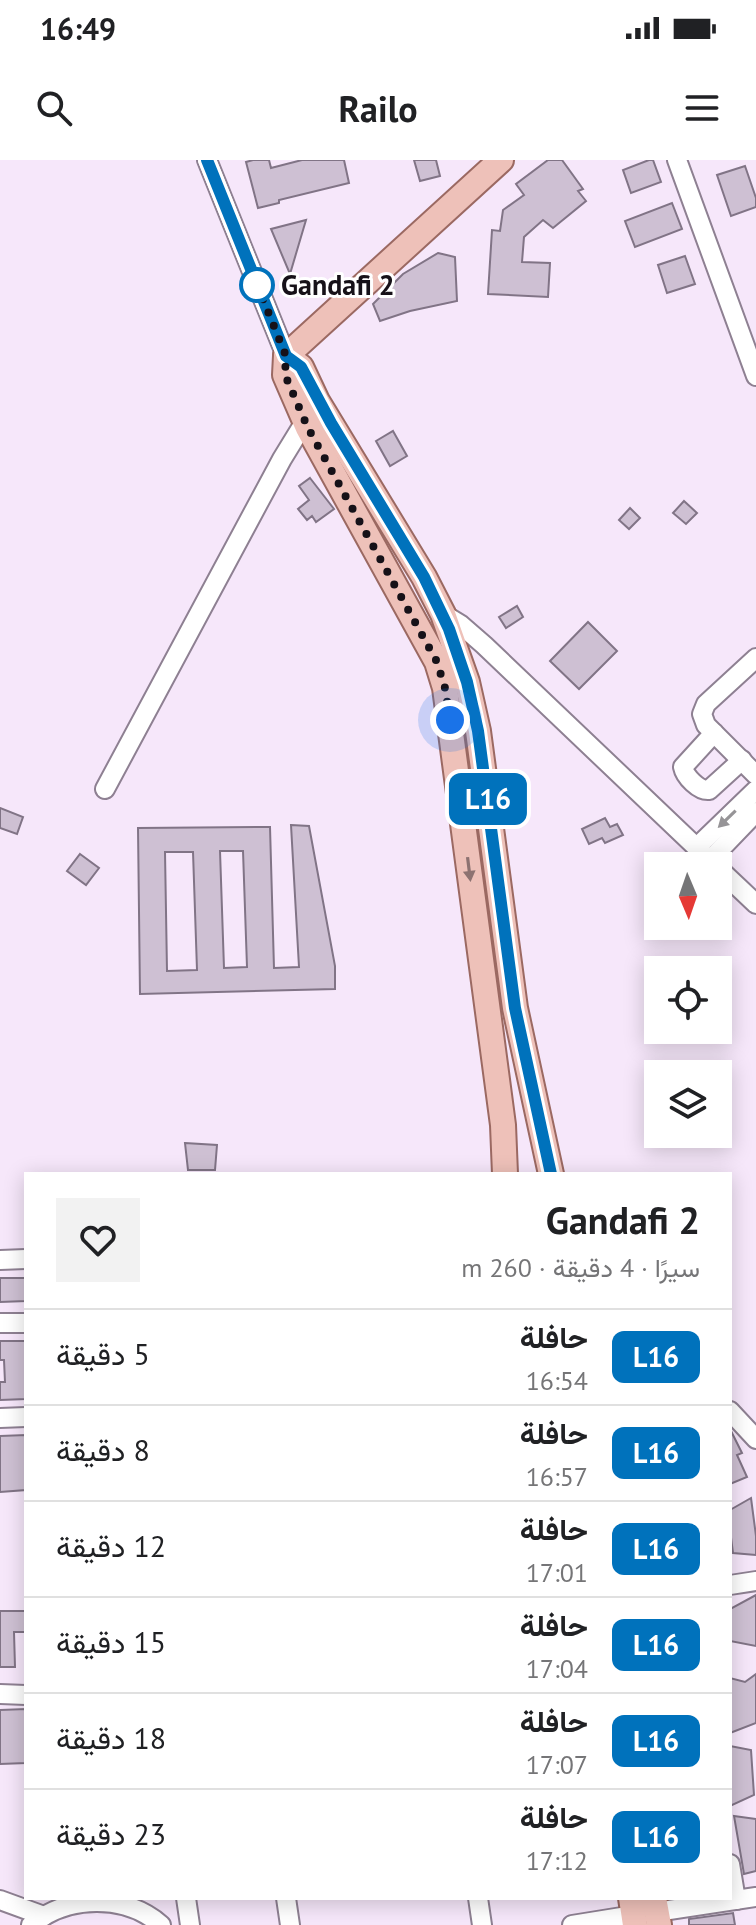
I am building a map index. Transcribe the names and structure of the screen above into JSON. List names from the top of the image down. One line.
{"places":["Gandafi 2"],"lines":["bus line L16"],"north":"bottom","page":{"status":"16:49","header":"Railo","on_map":"L16","heading":["Gandafi 2","سيرًا · 4 دقيقة · 260 m"],"list":[{"mark":"L16","name":"حافلة","note":"16:54","value":"5 دقيقة"},{"mark":"L16","name":"حافلة","note":"16:57","value":"8 دقيقة"},{"mark":"L16","name":"حافلة","note":"17:01","value":"12 دقيقة"},{"mark":"L16","name":"حافلة","note":"17:04","value":"15 دقيقة"},{"mark":"L16","name":"حافلة","note":"17:07","value":"18 دقيقة"},{"mark":"L16","name":"حافلة","note":"17:12","value":"23 دقيقة"}]}}
